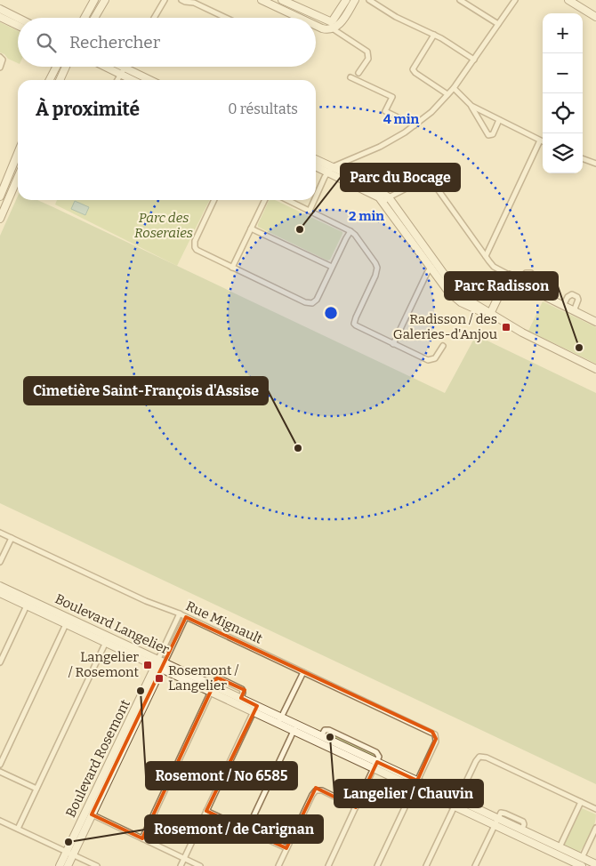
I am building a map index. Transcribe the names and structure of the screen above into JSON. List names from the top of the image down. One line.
{"streets":{"main road":["Boulevard Langelier","Boulevard Rosemont"],"street":["Rue Mignault"]},"crossings":[["Rue Mignault","Boulevard Langelier"],["Rue Mignault","Boulevard Rosemont"],["Boulevard Langelier","Boulevard Rosemont"]],"parks":["Parc des Roseraies"],"places":{"other":["Parc du Bocage","Parc Radisson","Cimetière Saint-François d'Assise","Rosemont / No 6585","Langelier / Chauvin","Rosemont / de Carignan"],"transit":["Radisson / des Galeries-d'Anjou","Langelier / Rosemont","Rosemont / Langelier"]},"page":{"map_buttons":["+","−"],"search":"Rechercher","heading":["À proximité","0 résultats"]},"rings":["4 min","2 min"]}
